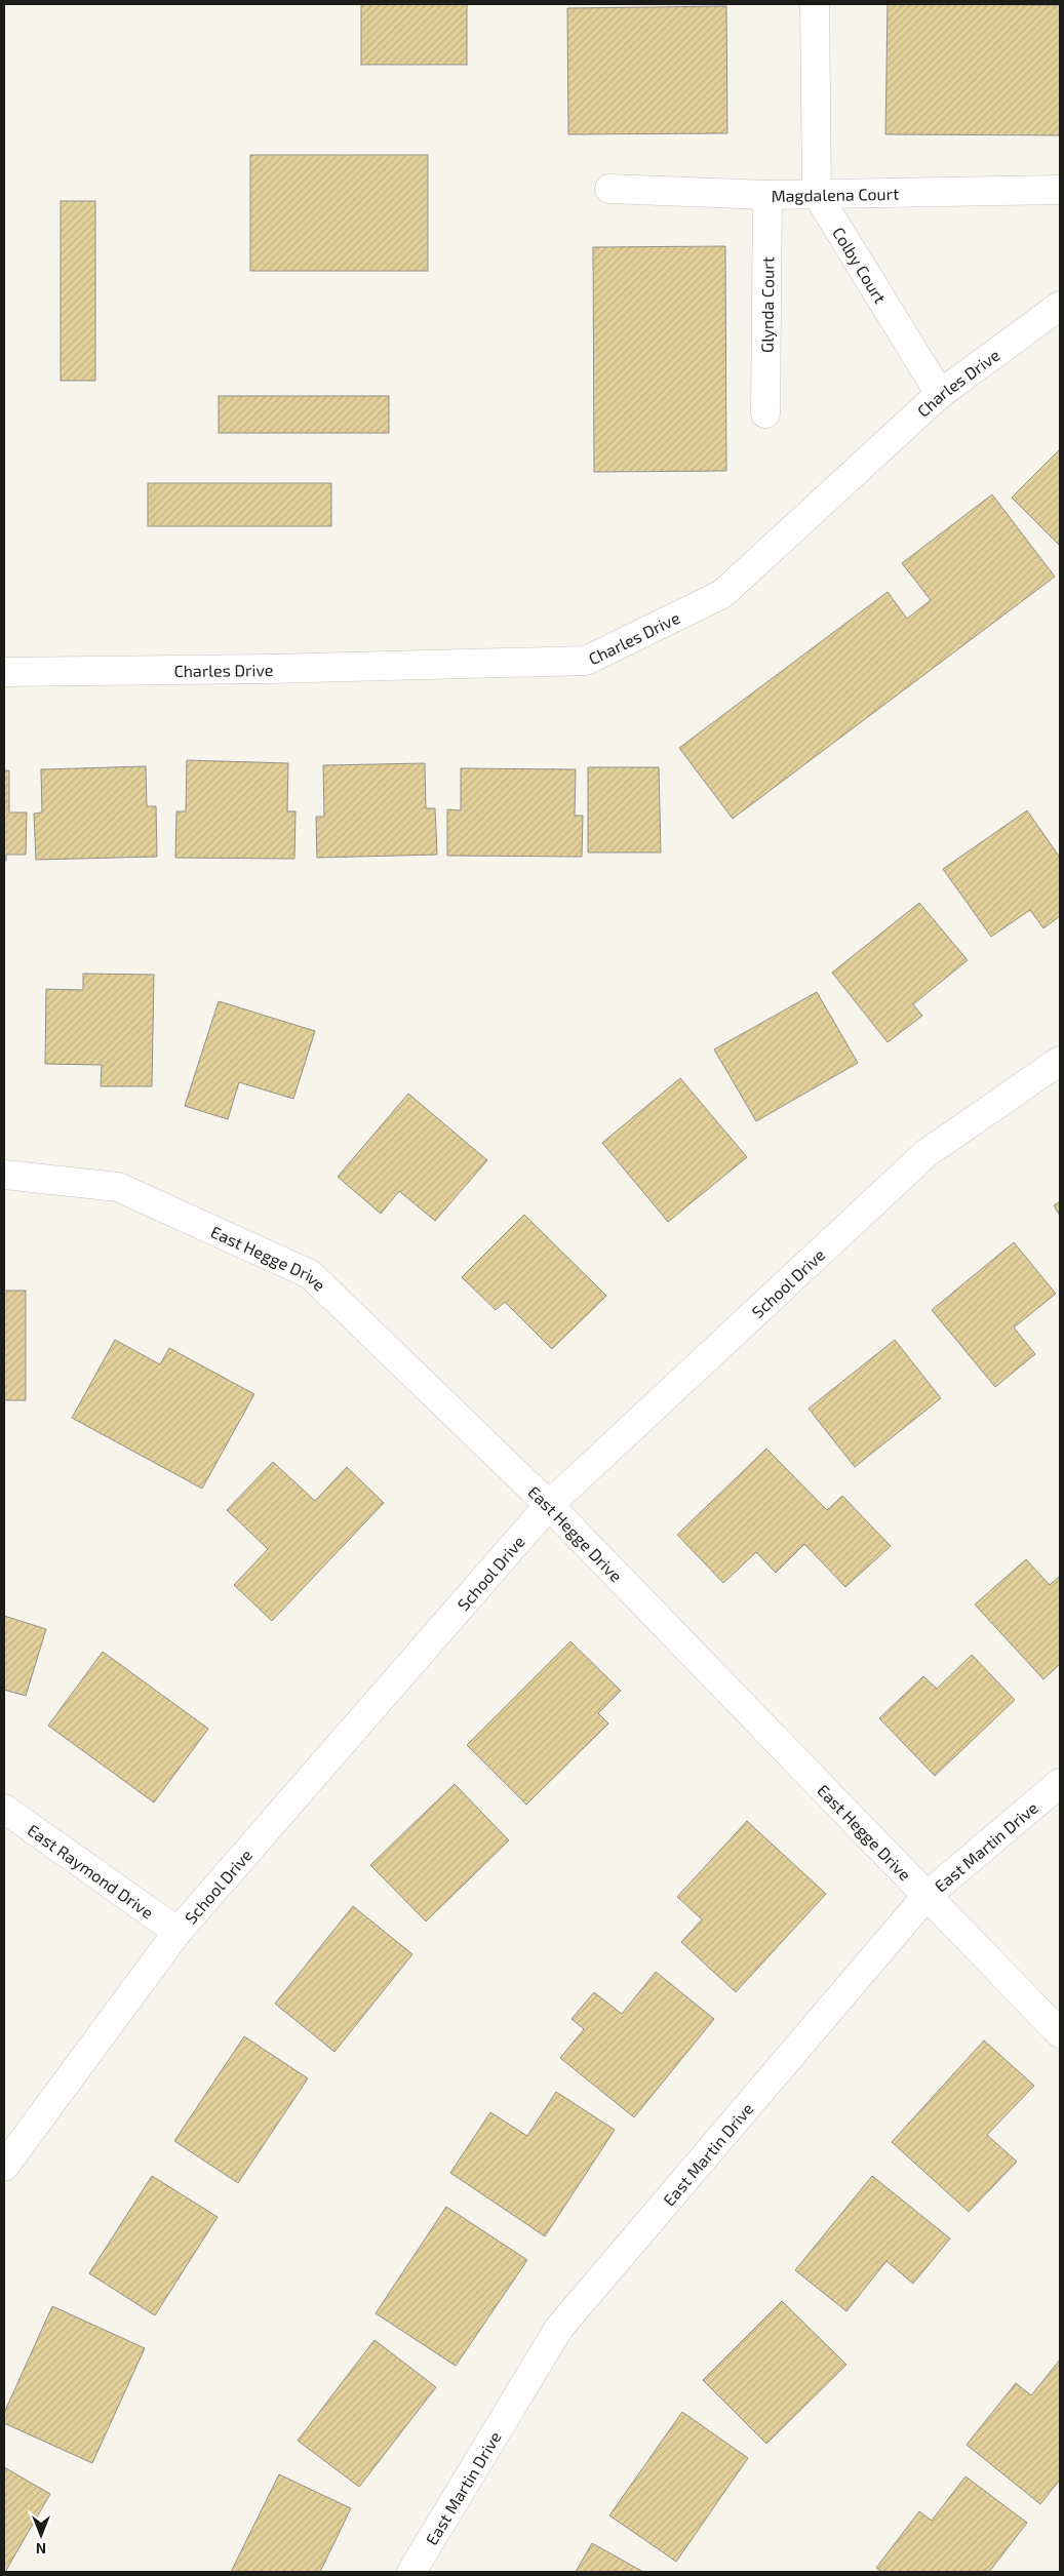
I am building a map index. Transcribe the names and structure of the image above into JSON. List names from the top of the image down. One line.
{"streets":{"street":["Magdalena Court","Colby Court","Glynda Court","Charles Drive","East Hegge Drive","School Drive","East Martin Drive","East Raymond Drive"]},"crossings":[["Magdalena Court","Colby Court"],["Magdalena Court","Glynda Court"],["Colby Court","Charles Drive"],["East Hegge Drive","School Drive"],["East Hegge Drive","East Martin Drive"],["School Drive","East Raymond Drive"]],"north":"bottom"}
